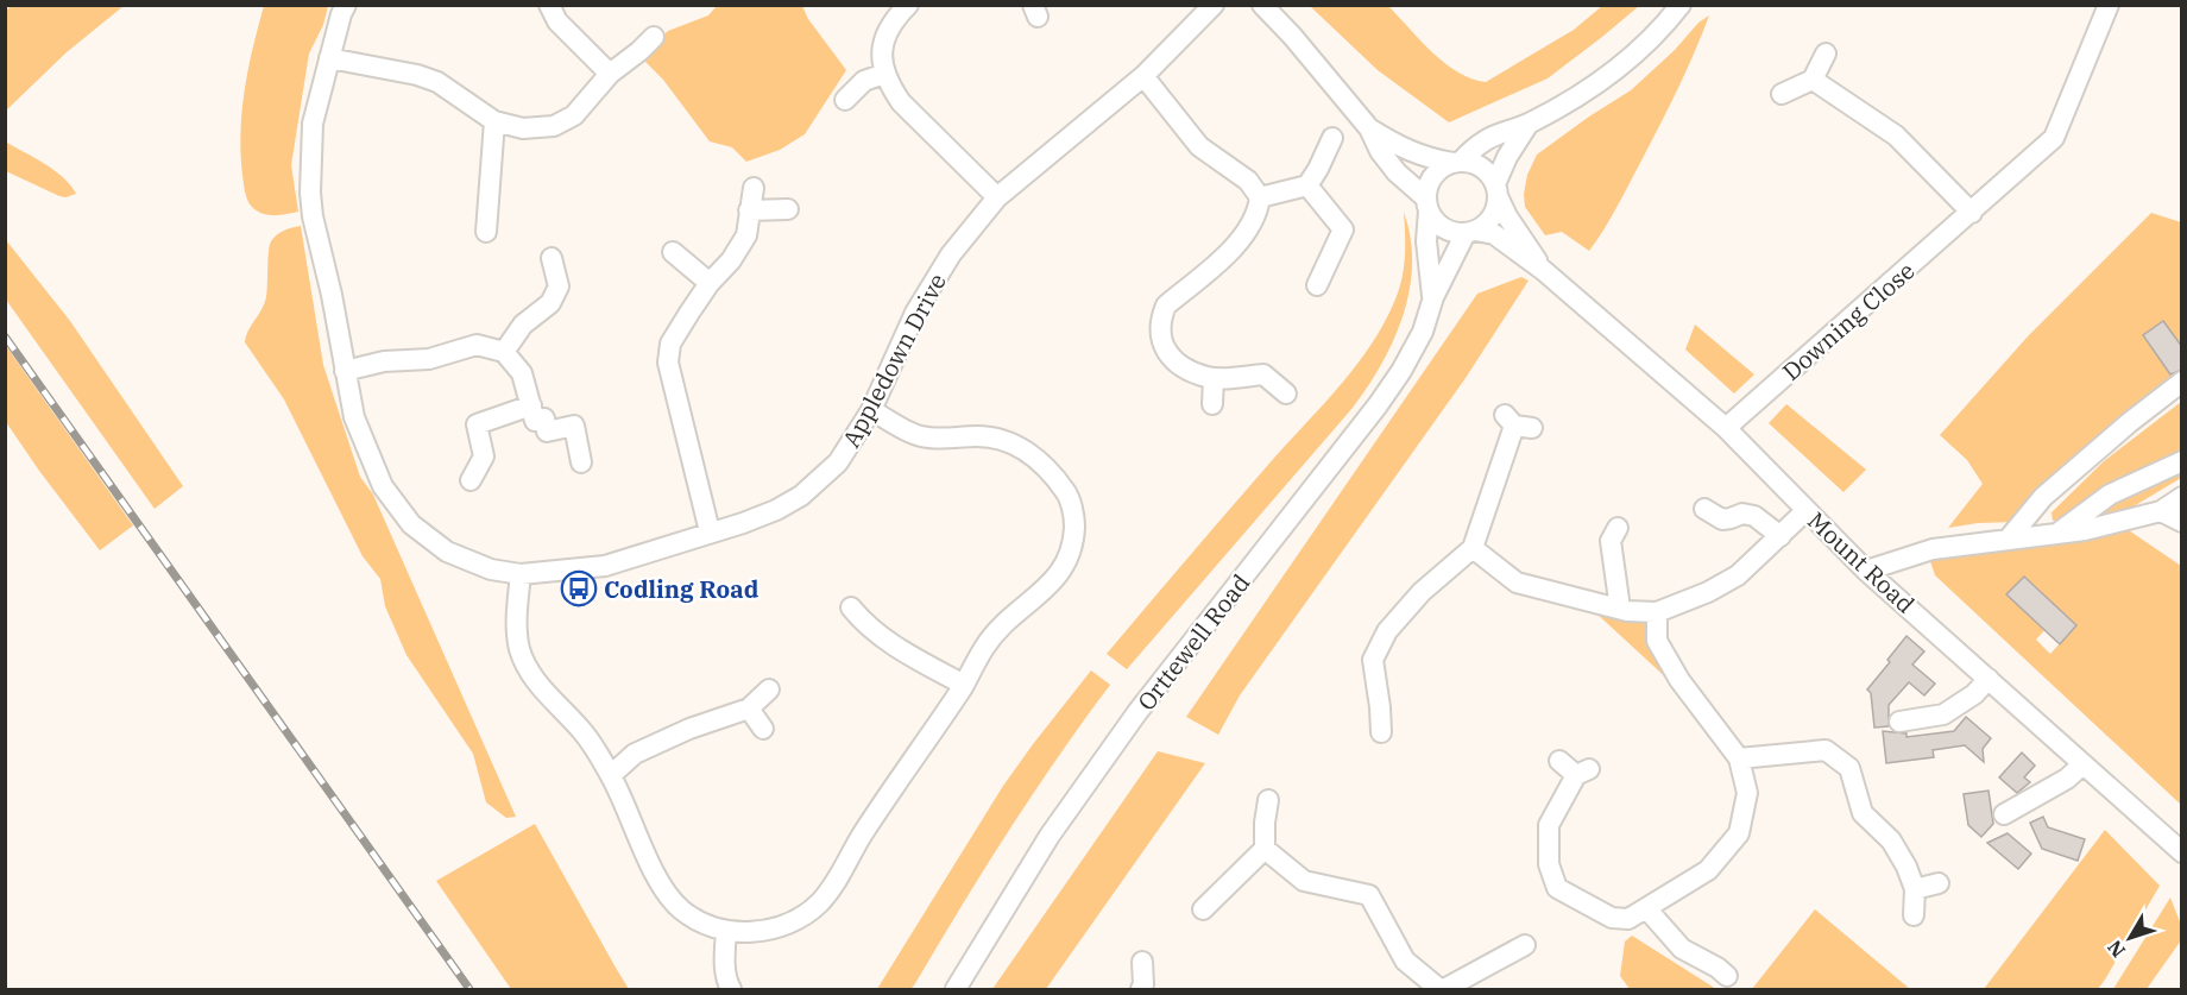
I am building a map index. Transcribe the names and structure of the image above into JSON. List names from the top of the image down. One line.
{"streets":{"street":["Downing Close","Appledown Drive","Mount Road","Orttewell Road"]},"crossings":[["Downing Close","Mount Road"],["Mount Road","Orttewell Road"]],"places":{"bus stop":["Codling Road"]},"north":"bottom left"}
